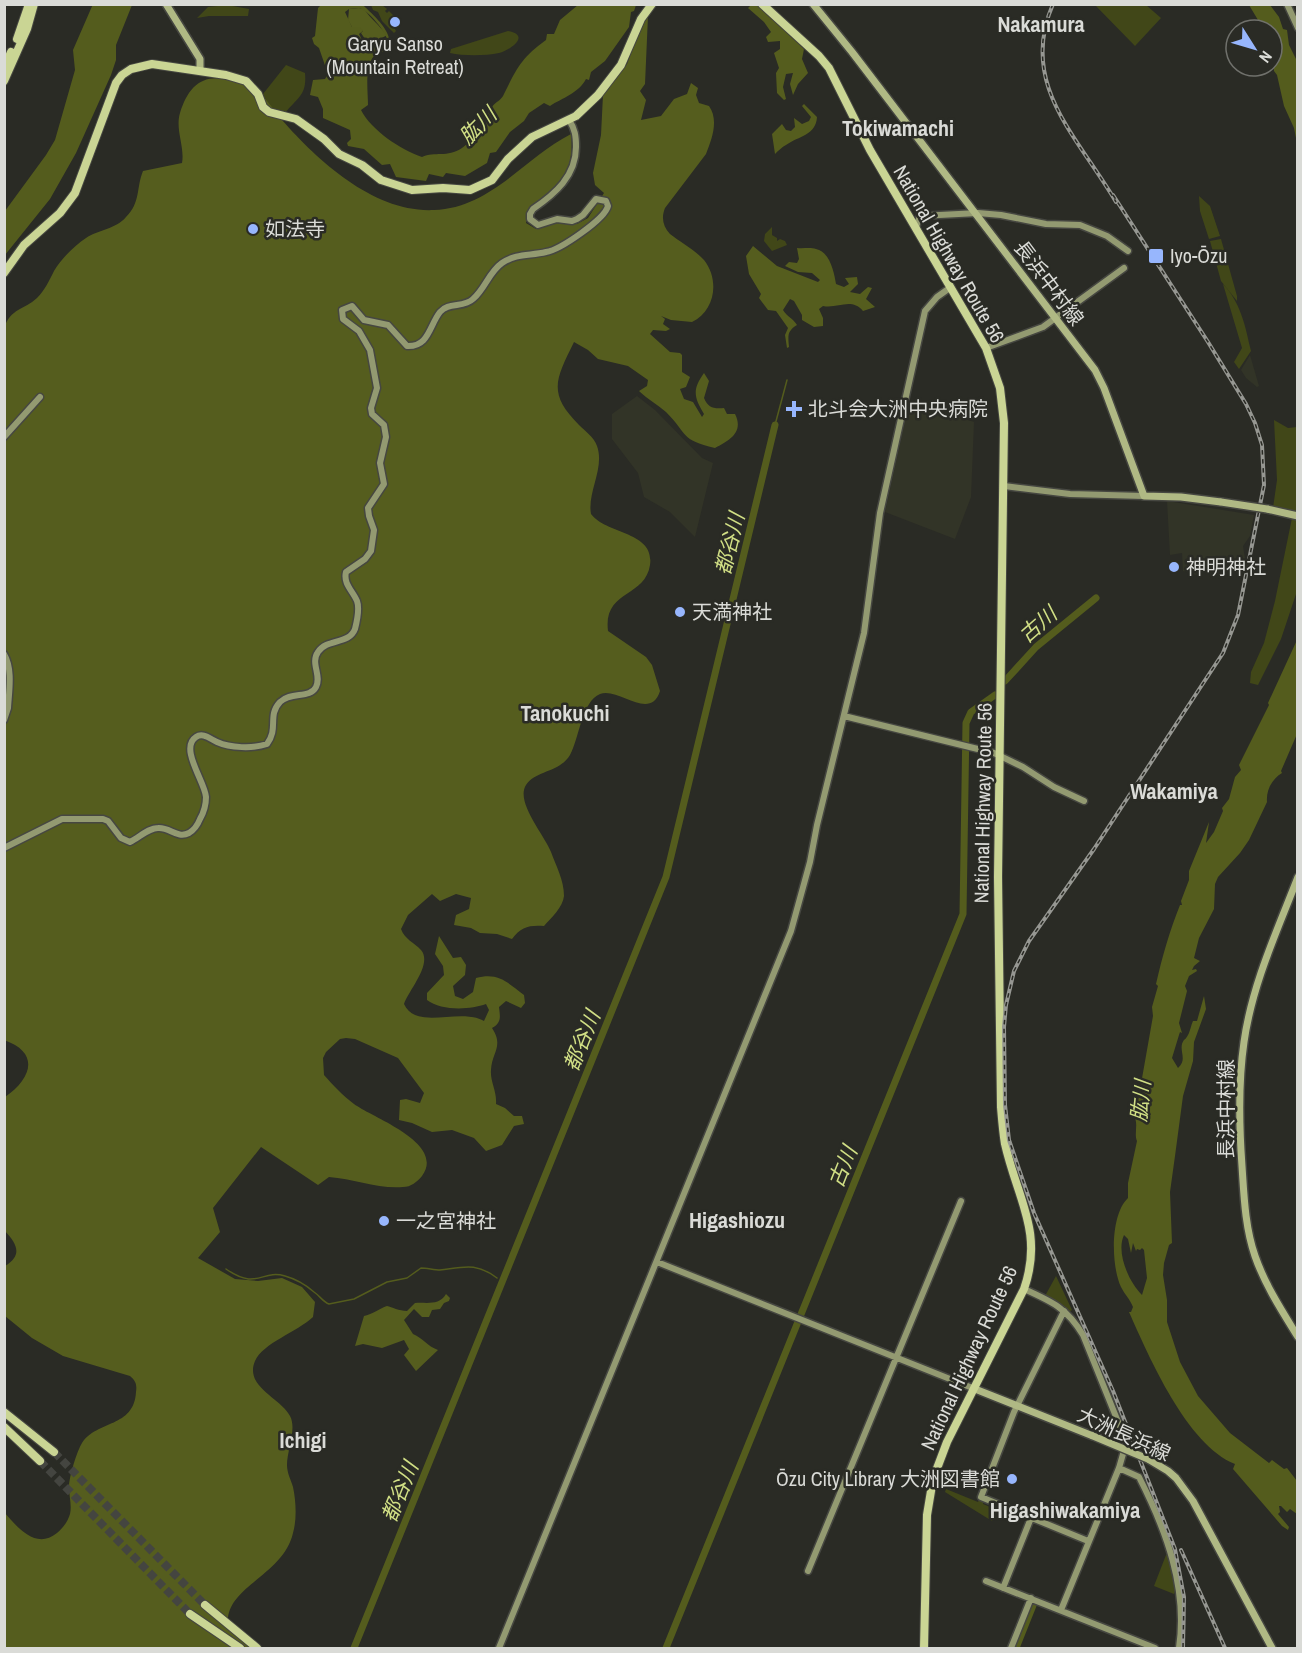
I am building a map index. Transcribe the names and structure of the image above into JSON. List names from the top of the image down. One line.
{"streets":{"highway":["National Highway Route 56"],"main road":["長浜中村線","大洲長浜線"]},"crossings":[["National Highway Route 56","大洲長浜線"]],"districts":["Nakamura","Tokiwamachi","Tanokuchi","Wakamiya","Higashiozu","Ichigi","Higashiwakamiya"],"water":["肱川","都谷川","古川"],"places":{"other":["Garyu Sanso (Mountain Retreat)","如法寺","神明神社","天満神社","一之宮神社","Ōzu City Library 大洲図書館"],"transit":["Iyo-Ōzu"],"health":["北斗会大洲中央病院"]},"north":"bottom right"}
